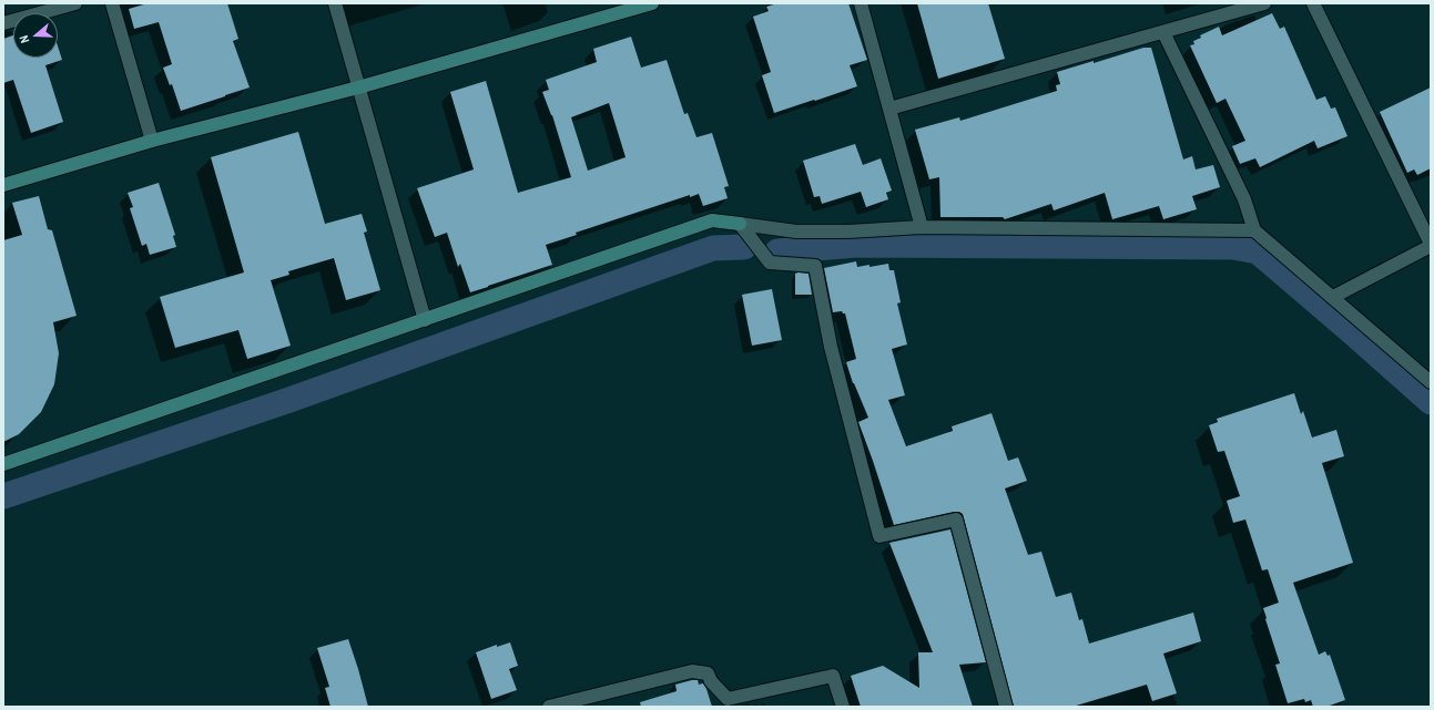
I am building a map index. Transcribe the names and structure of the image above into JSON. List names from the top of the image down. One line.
{"north":"left"}
